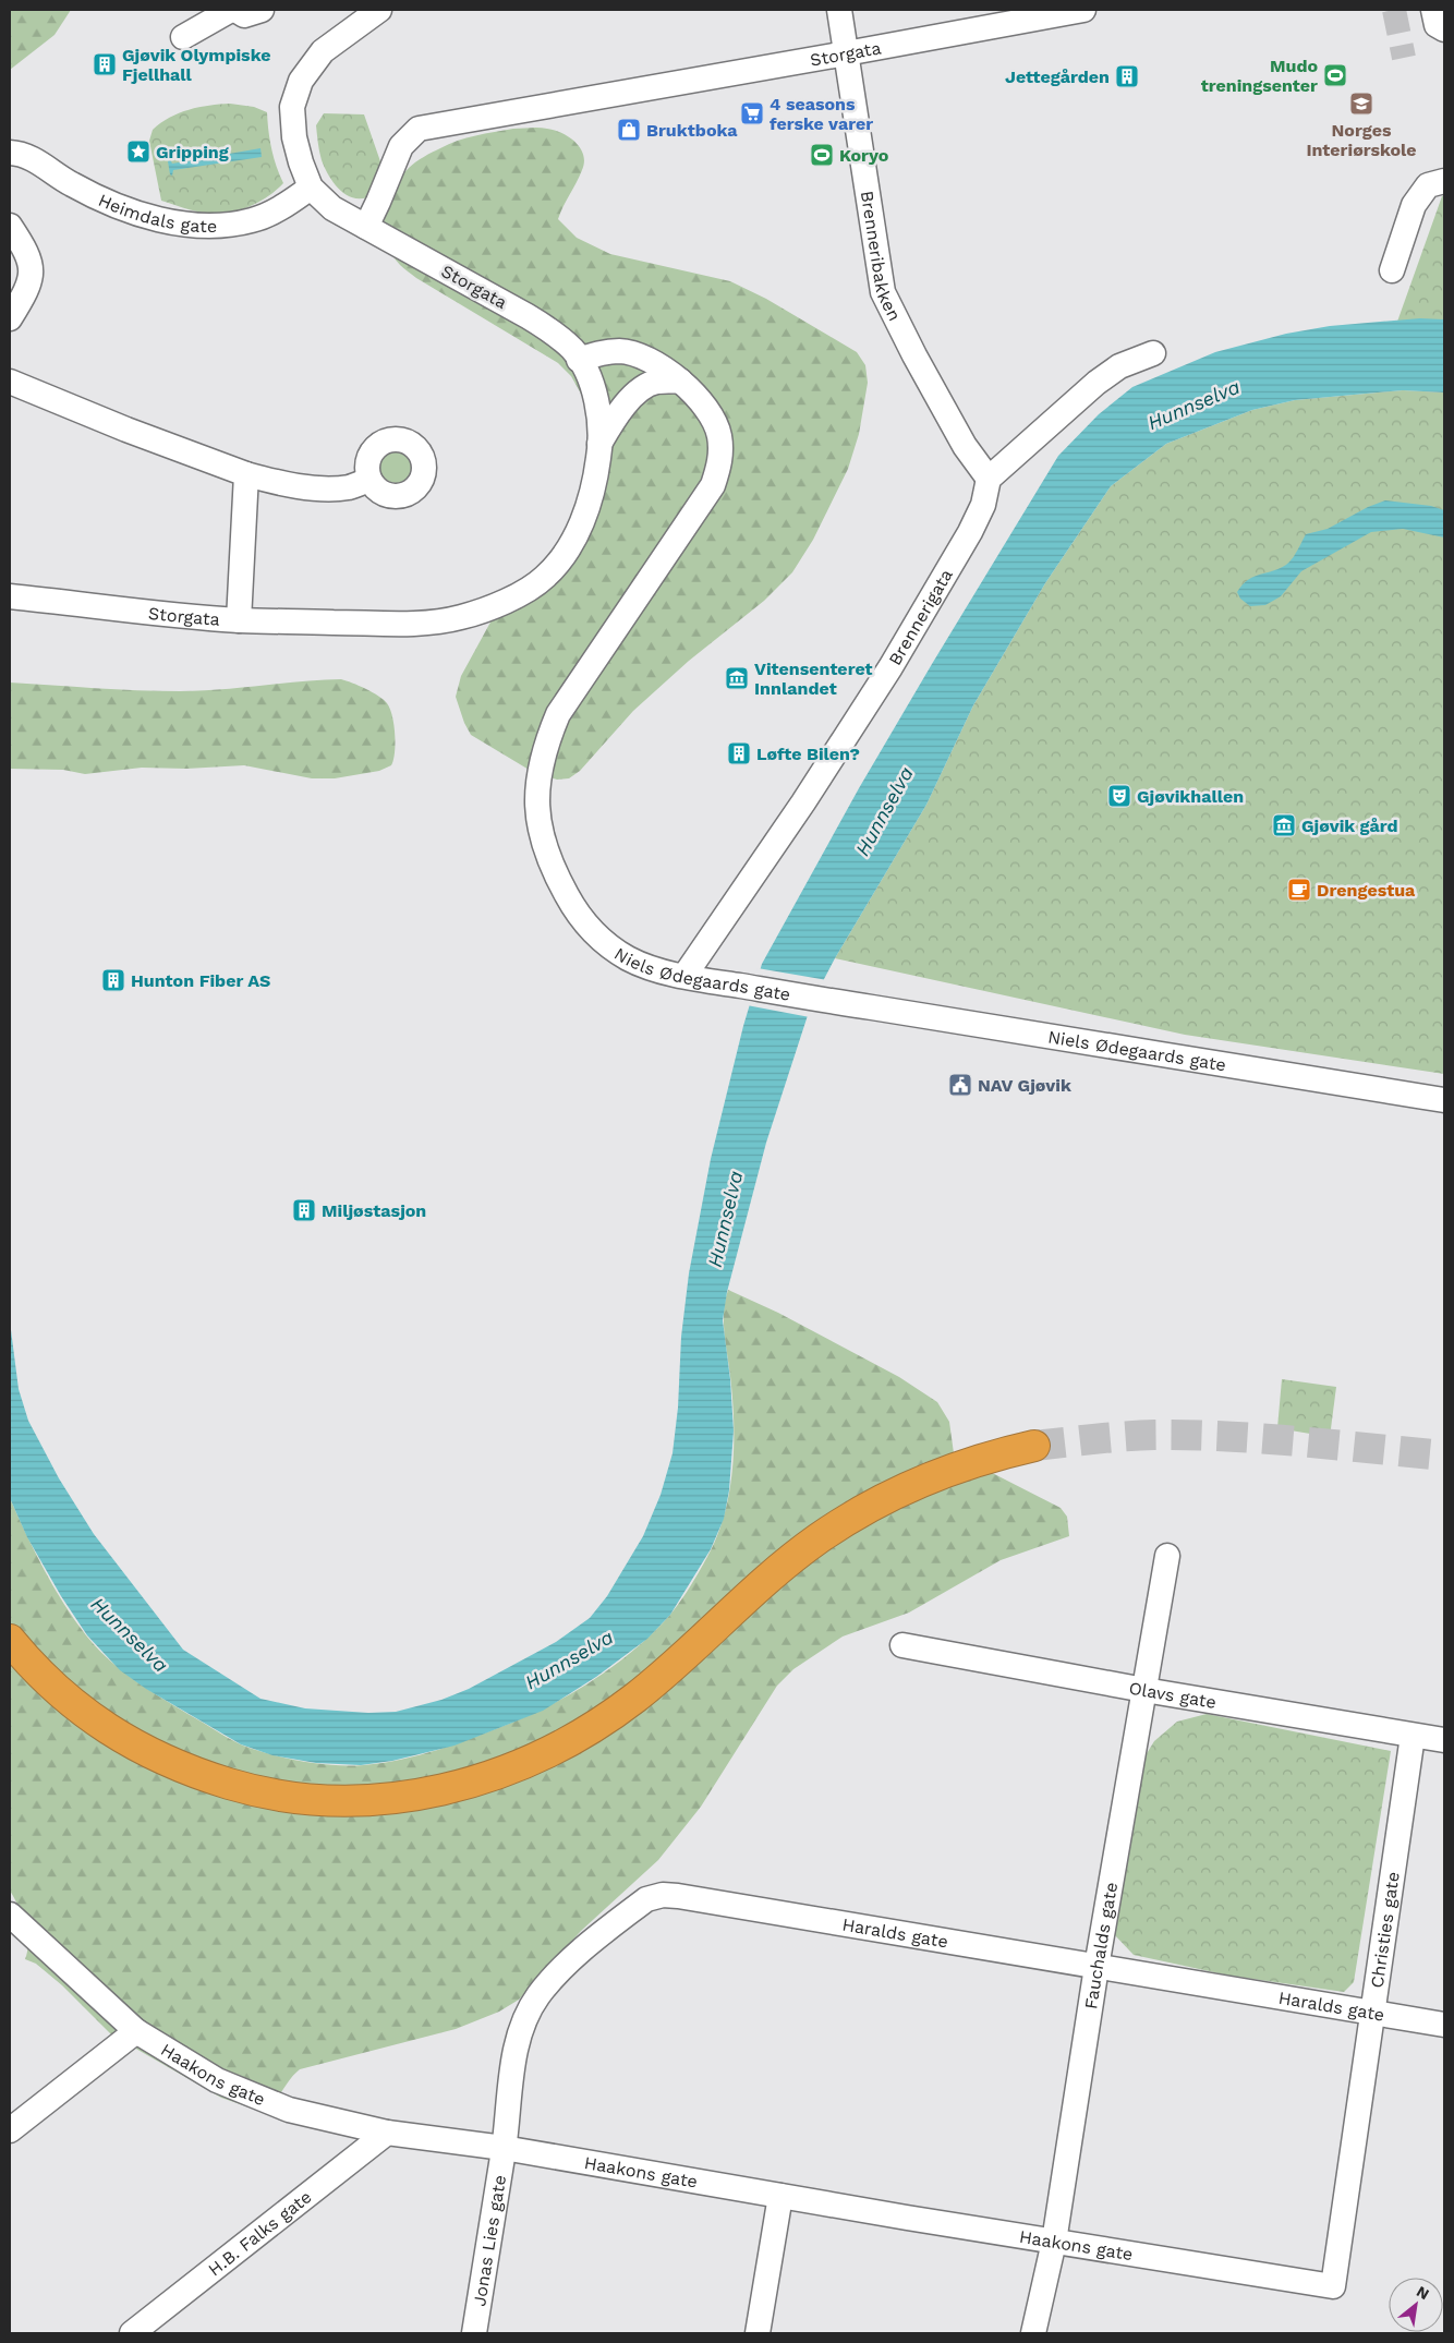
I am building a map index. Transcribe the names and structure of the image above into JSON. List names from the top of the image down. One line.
{"streets":{"street":["Storgata","Heimdals gate","Brenneribakken","Brennerigata","Niels Ødegaards gate","Olavs gate","Christies gate","Haralds gate","Fauchalds gate","Haakons gate","H.B. Falks gate","Jonas Lies gate"]},"crossings":[["Storgata","Brenneribakken"],["Storgata","Niels Ødegaards gate"],["Brenneribakken","Brennerigata"],["Brennerigata","Niels Ødegaards gate"],["Olavs gate","Christies gate"],["Olavs gate","Fauchalds gate"],["Christies gate","Haralds gate"],["Christies gate","Haakons gate"],["Haralds gate","Fauchalds gate"],["Haralds gate","Haakons gate"],["Haralds gate","Jonas Lies gate"],["Fauchalds gate","Haakons gate"],["Haakons gate","H.B. Falks gate"],["Haakons gate","Jonas Lies gate"]],"water":["Hunnselva"],"places":{"building":["Gjøvik Olympiske Fjellhall","Jettegården","Løfte Bilen?","Hunton Fiber AS","Miljøstasjon"],"sports":["Mudo treningsenter","Koryo"],"school or university":["Norges Interiørskole"],"supermarket":["4 seasons ferske varer"],"shop":["Bruktboka"],"place":["Gripping"],"museum":["Vitensenteret Innlandet","Gjøvik gård"],"theatre":["Gjøvikhallen"],"cafe":["Drengestua"],"public building":["NAV Gjøvik"]},"north":"top right"}
